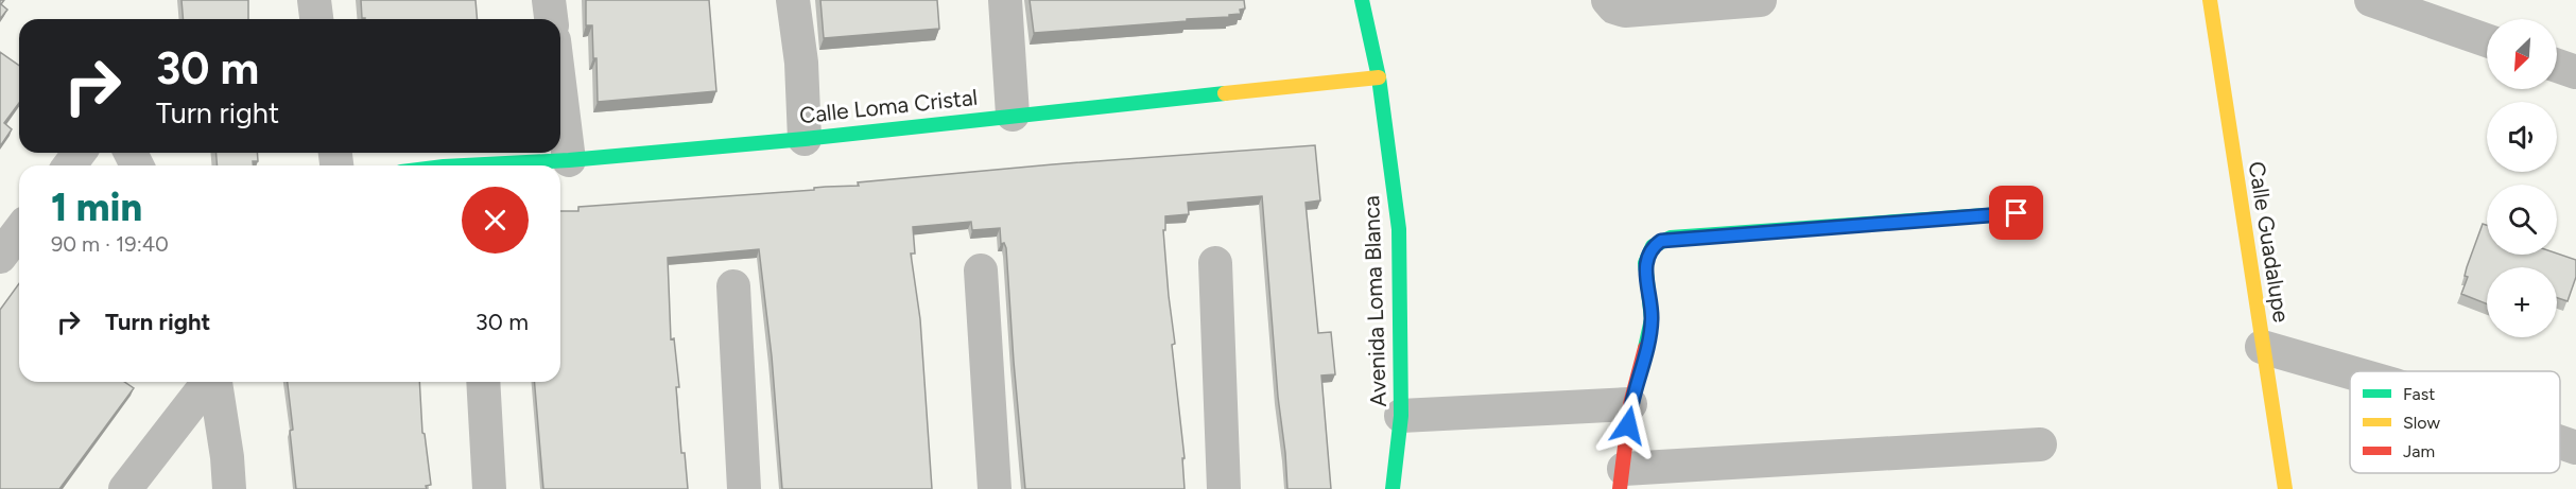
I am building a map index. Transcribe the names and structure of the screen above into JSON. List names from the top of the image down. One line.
{"streets":{"street":["Calle Loma Cristal","Calle Guadalupe","Avenida Loma Blanca"]},"crossings":[["Calle Loma Cristal","Avenida Loma Blanca"]],"legend":["Fast","Slow","Jam"],"north":"bottom left","page":{"map_buttons":"+","turn":["30 m","Turn right"],"heading":["1 min","90 m · 19:40"],"list":[{"name":"Turn right","value":"30 m"}]}}
